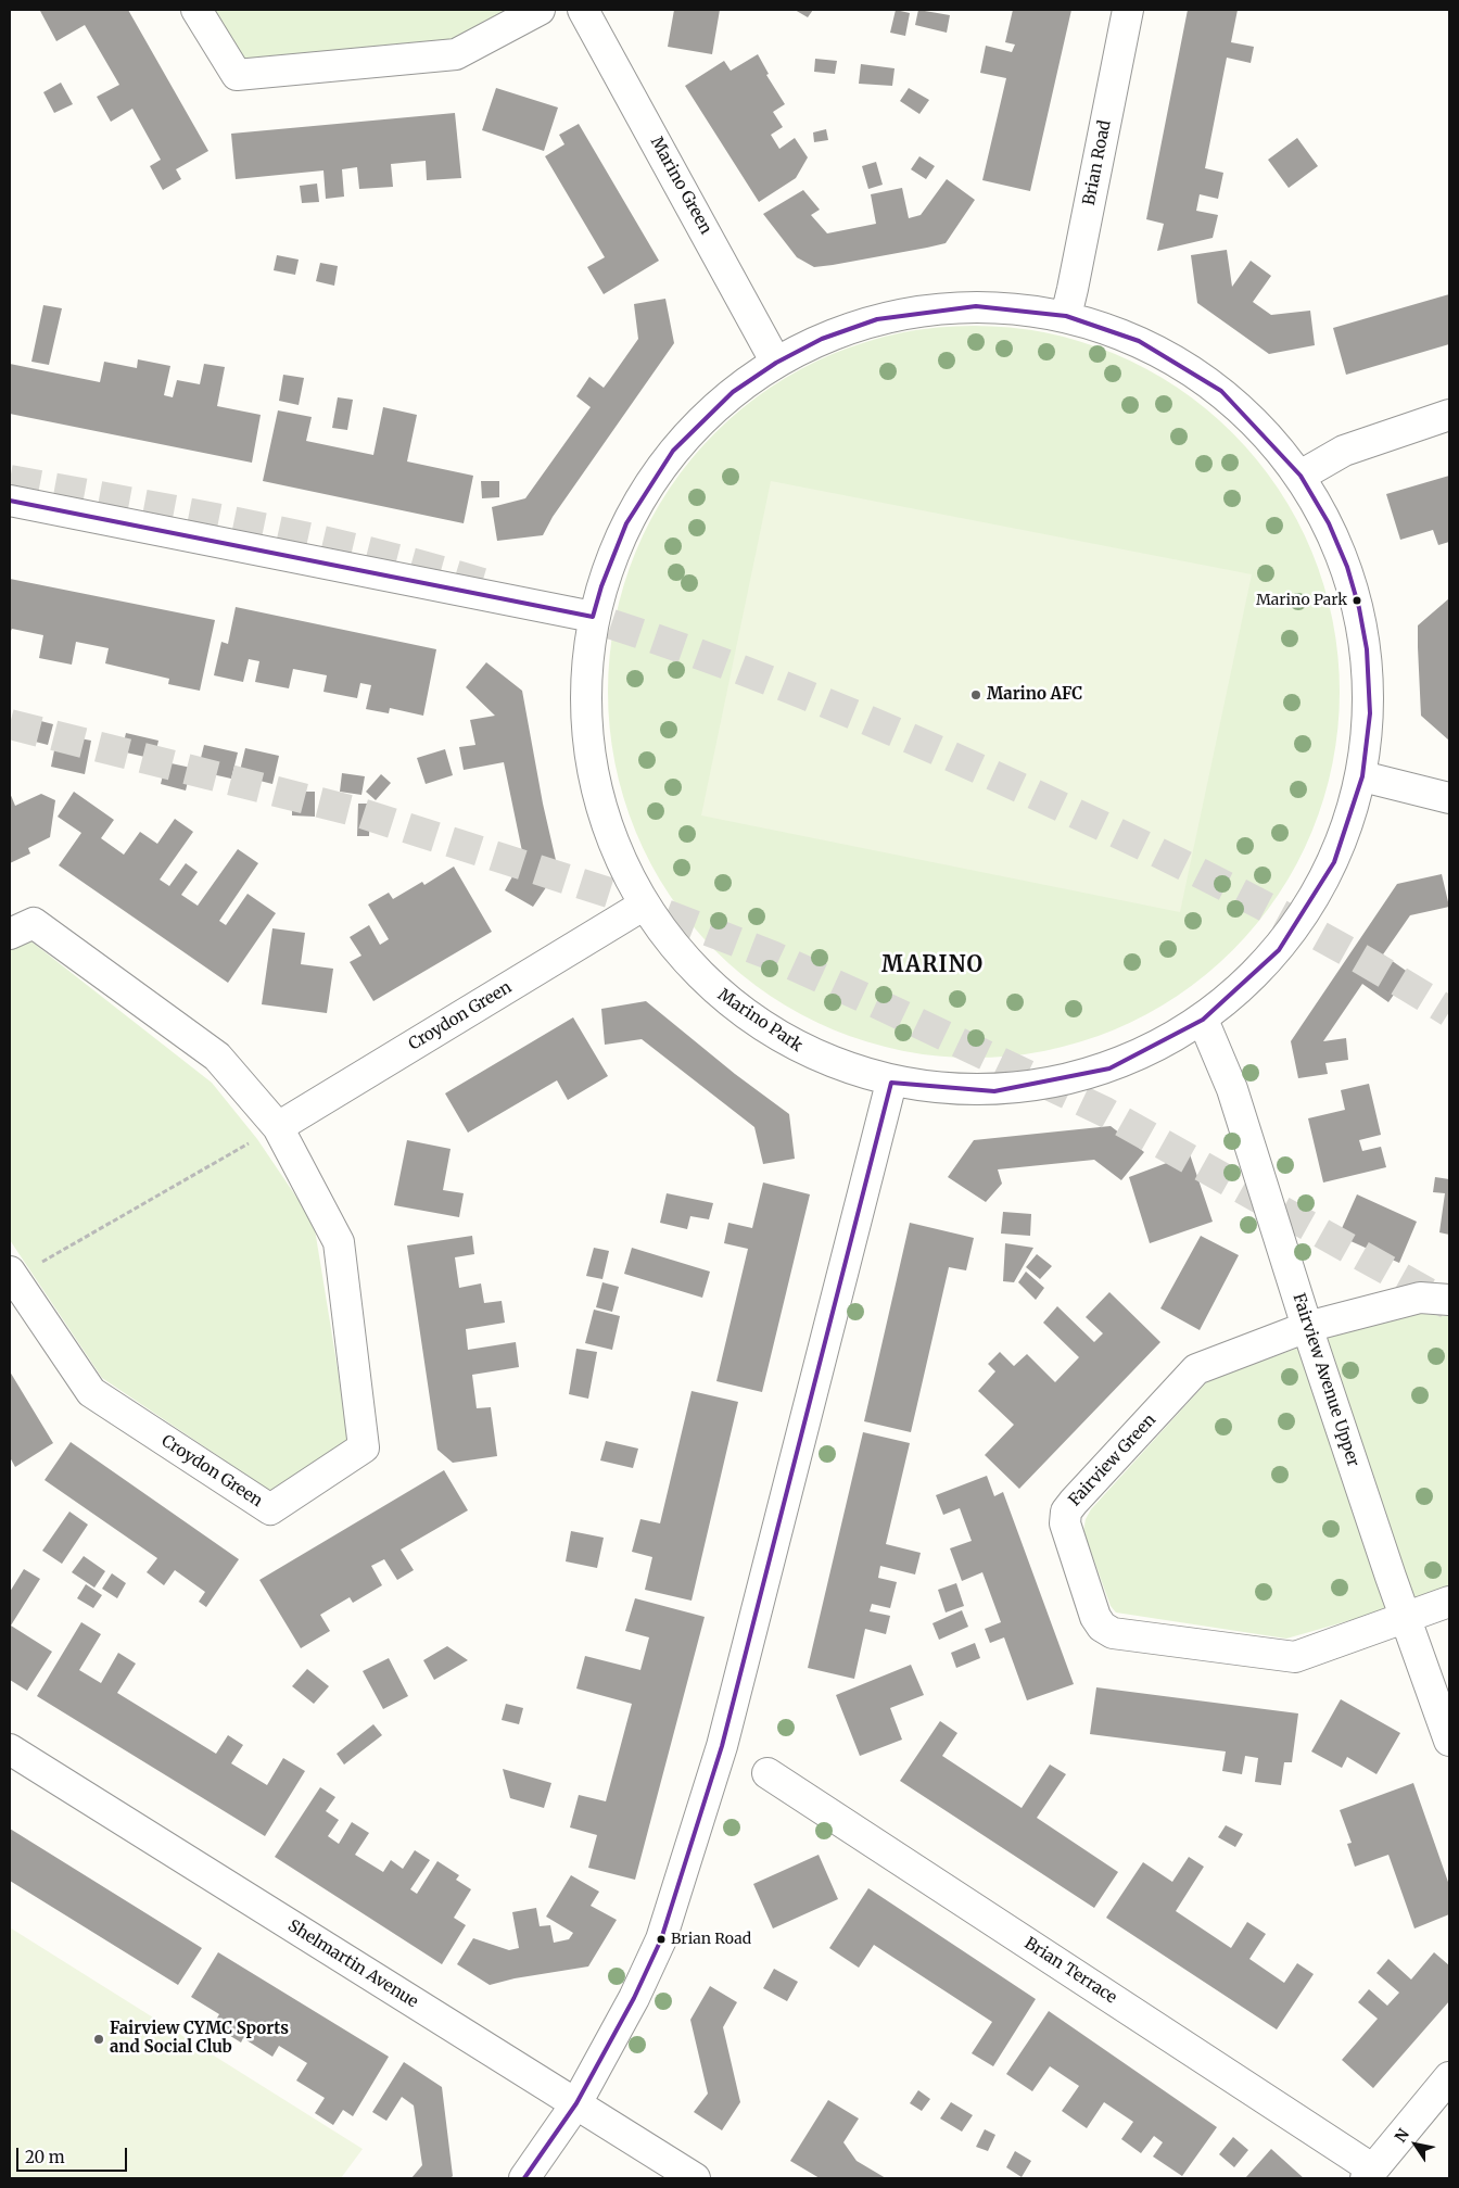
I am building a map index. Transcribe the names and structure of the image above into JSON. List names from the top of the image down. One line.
{"streets":{"street":["Brian Road","Marino Green","Croydon Green","Marino Park","Fairview Avenue Upper","Fairview Green","Shelmartin Avenue","Brian Terrace"]},"crossings":[["Brian Road","Marino Park"],["Marino Green","Marino Park"],["Croydon Green","Marino Park"],["Marino Park","Fairview Avenue Upper"],["Fairview Avenue Upper","Fairview Green"]],"districts":["MARINO"],"places":["Marino Park","Marino AFC","Brian Road","Fairview CYMC Sports and Social Club"],"scale_bar":"20 m","north":"top left"}
